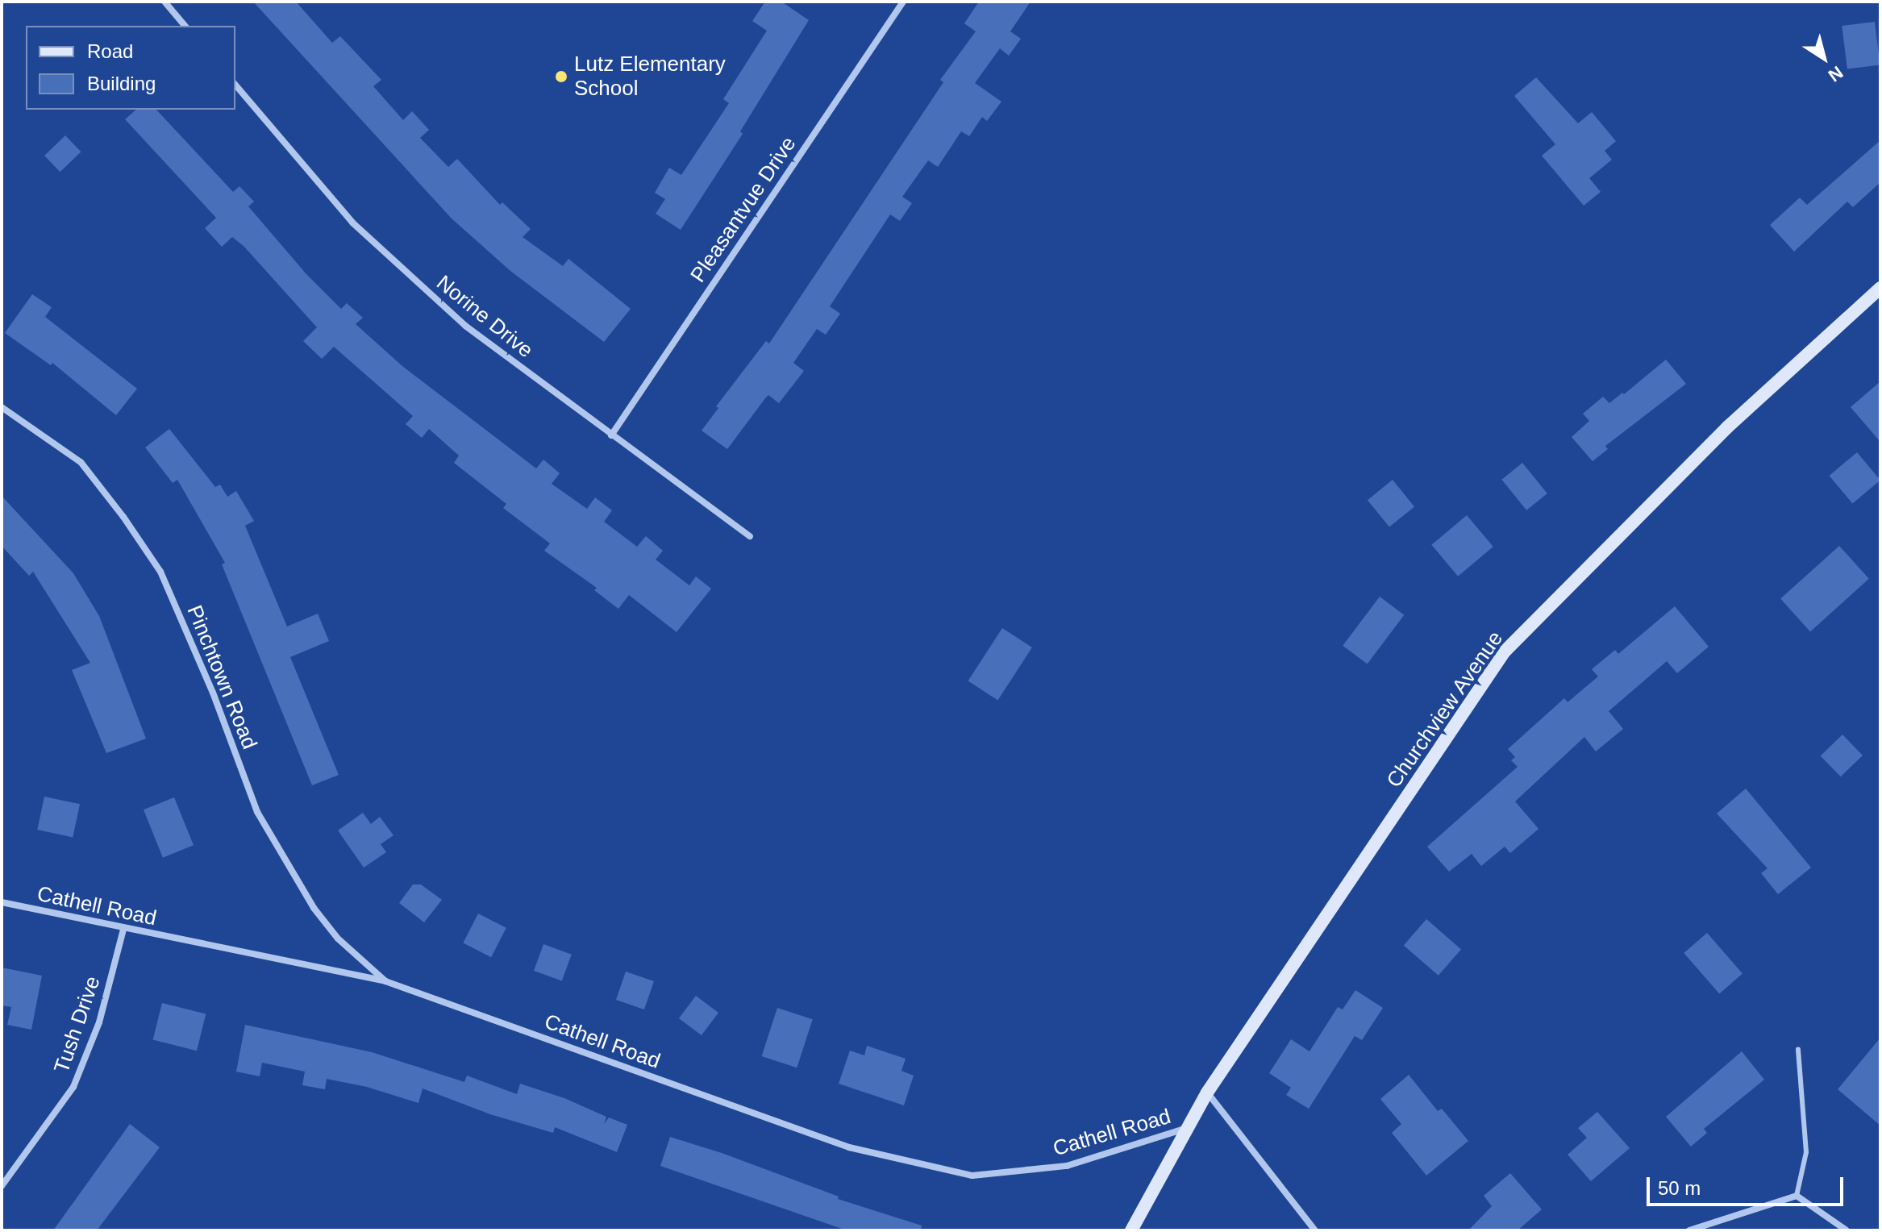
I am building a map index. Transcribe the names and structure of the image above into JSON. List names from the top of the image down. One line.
{"streets":{"street":["Pleasantvue Drive","Norine Drive","Pinchtown Road","Churchview Avenue","Cathell Road","Tush Drive"]},"crossings":[["Pleasantvue Drive","Norine Drive"],["Pinchtown Road","Cathell Road"],["Churchview Avenue","Cathell Road"],["Cathell Road","Tush Drive"]],"places":["Lutz Elementary School"],"legend":["Road","Building"],"scale_bar":"50 m","north":"bottom right"}
